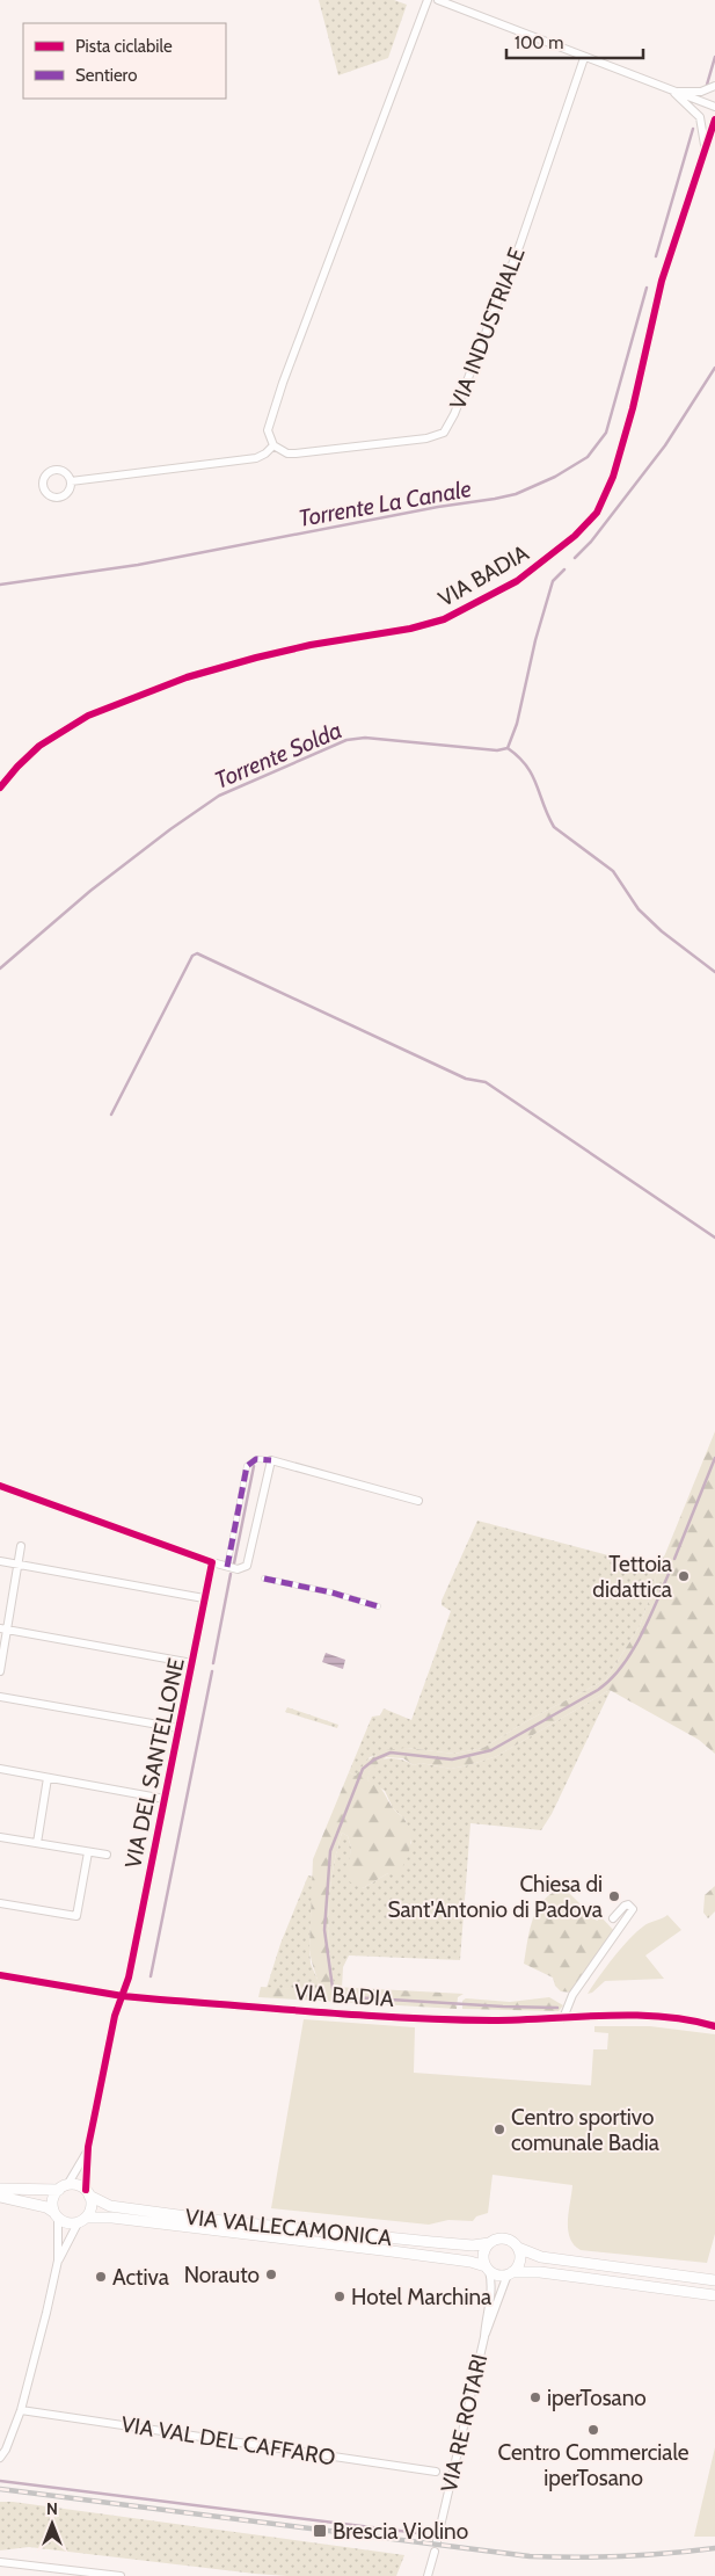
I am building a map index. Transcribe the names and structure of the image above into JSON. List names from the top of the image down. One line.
{"streets":{"main road":["VIA VALLECAMONICA"],"street":["VIA INDUSTRIALE","VIA BADIA","VIA DEL SANTELLONE","VIA RE ROTARI","VIA VAL DEL CAFFARO"]},"crossings":[["VIA BADIA","VIA DEL SANTELLONE"],["VIA DEL SANTELLONE","VIA VALLECAMONICA"],["VIA VALLECAMONICA","VIA RE ROTARI"]],"water":["Torrente La Canale","Torrente Solda"],"places":{"other":["Tettoia didattica","Chiesa di Sant'Antonio di Padova","Centro sportivo comunale Badia","Norauto","Activa","Hotel Marchina","iperTosano","Centro Commerciale iperTosano"],"transit":["Brescia Violino"]},"legend":["Pista ciclabile","Sentiero"],"scale_bar":"100 m","north":"top"}
